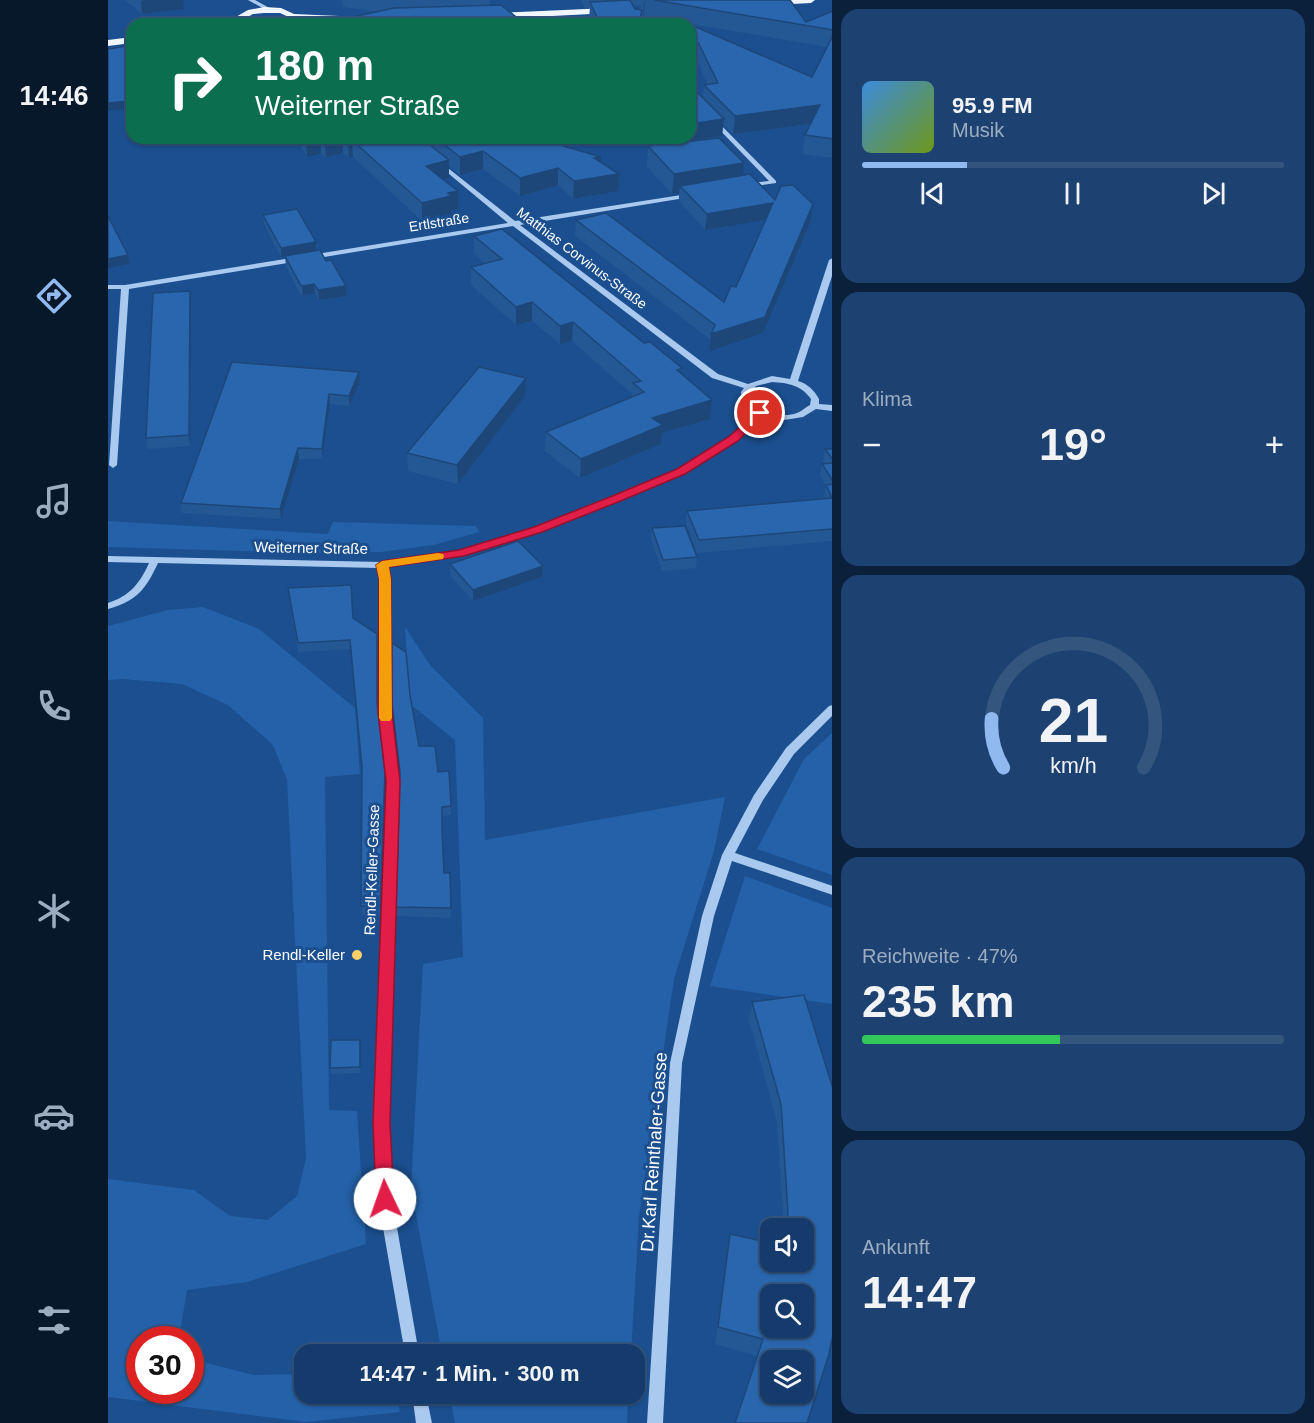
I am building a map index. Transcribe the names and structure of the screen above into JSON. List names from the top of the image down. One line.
{"streets":{"street":["Ertlstraße","Matthias Corvinus-Straße","Weiterner Straße","Rendl-Keller-Gasse","Dr.Karl Reinthaler-Gasse"]},"crossings":[["Ertlstraße","Matthias Corvinus-Straße"],["Weiterner Straße","Rendl-Keller-Gasse"]],"places":["Rendl-Keller"],"page":{"tabs":"14:46","turn":["180 m","Weiterner Straße"],"song":["95.9 FM","Musik"],"tile":["Klima",["Reichweite · 47%","235 km"],["Ankunft","14:47"]],"heat":["−","19°","+"],"limit":"30","trip":"14:47 · 1 Min. · 300 m","gauge":["21","km/h"]}}
